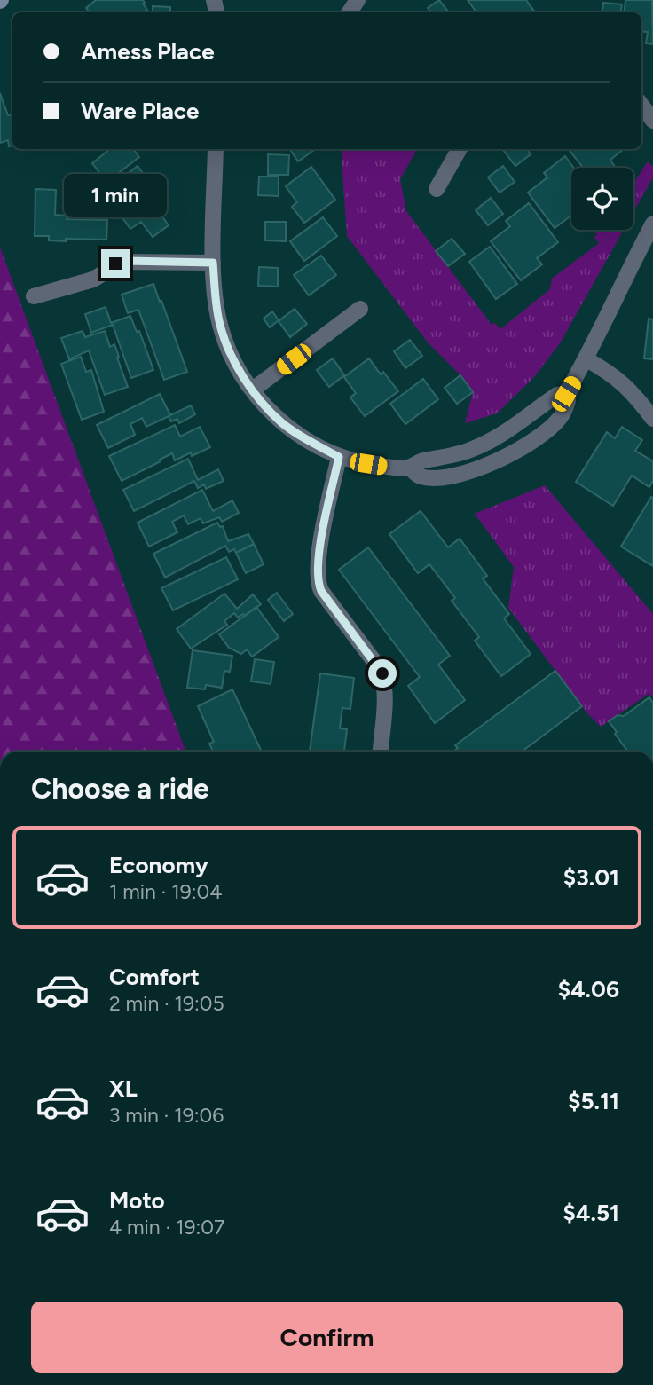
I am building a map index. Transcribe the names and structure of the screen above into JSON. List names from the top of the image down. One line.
{"page":{"banner":["Amess Place","Ware Place"],"bubble":"1 min","heading":"Choose a ride","list":[{"name":"Economy","note":"1 min · 19:04","value":"$3.01"},{"name":"Comfort","note":"2 min · 19:05","value":"$4.06"},{"name":"XL","note":"3 min · 19:06","value":"$5.11"},{"name":"Moto","note":"4 min · 19:07","value":"$4.51"}],"buttons":"Confirm"}}
